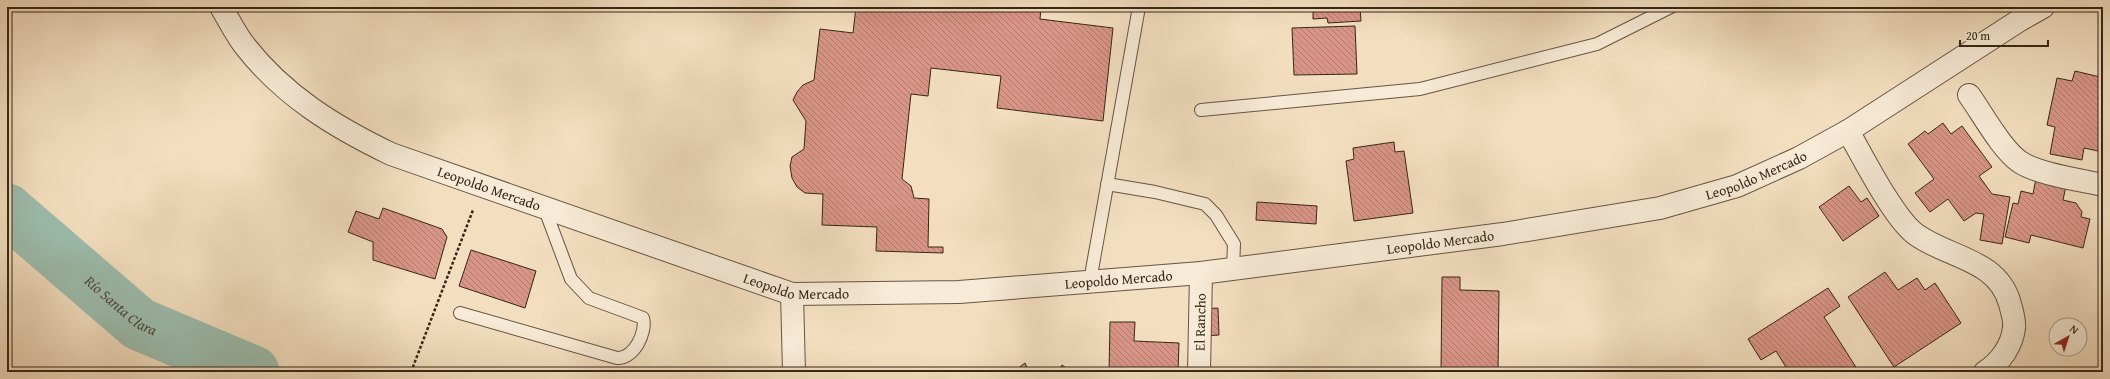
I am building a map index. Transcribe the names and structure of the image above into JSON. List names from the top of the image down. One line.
{"streets":{"street":["Leopoldo Mercado","El Rancho"]},"crossings":[["Leopoldo Mercado","El Rancho"]],"water":["Río Santa Clara"],"scale_bar":"20 m","north":"top right"}
